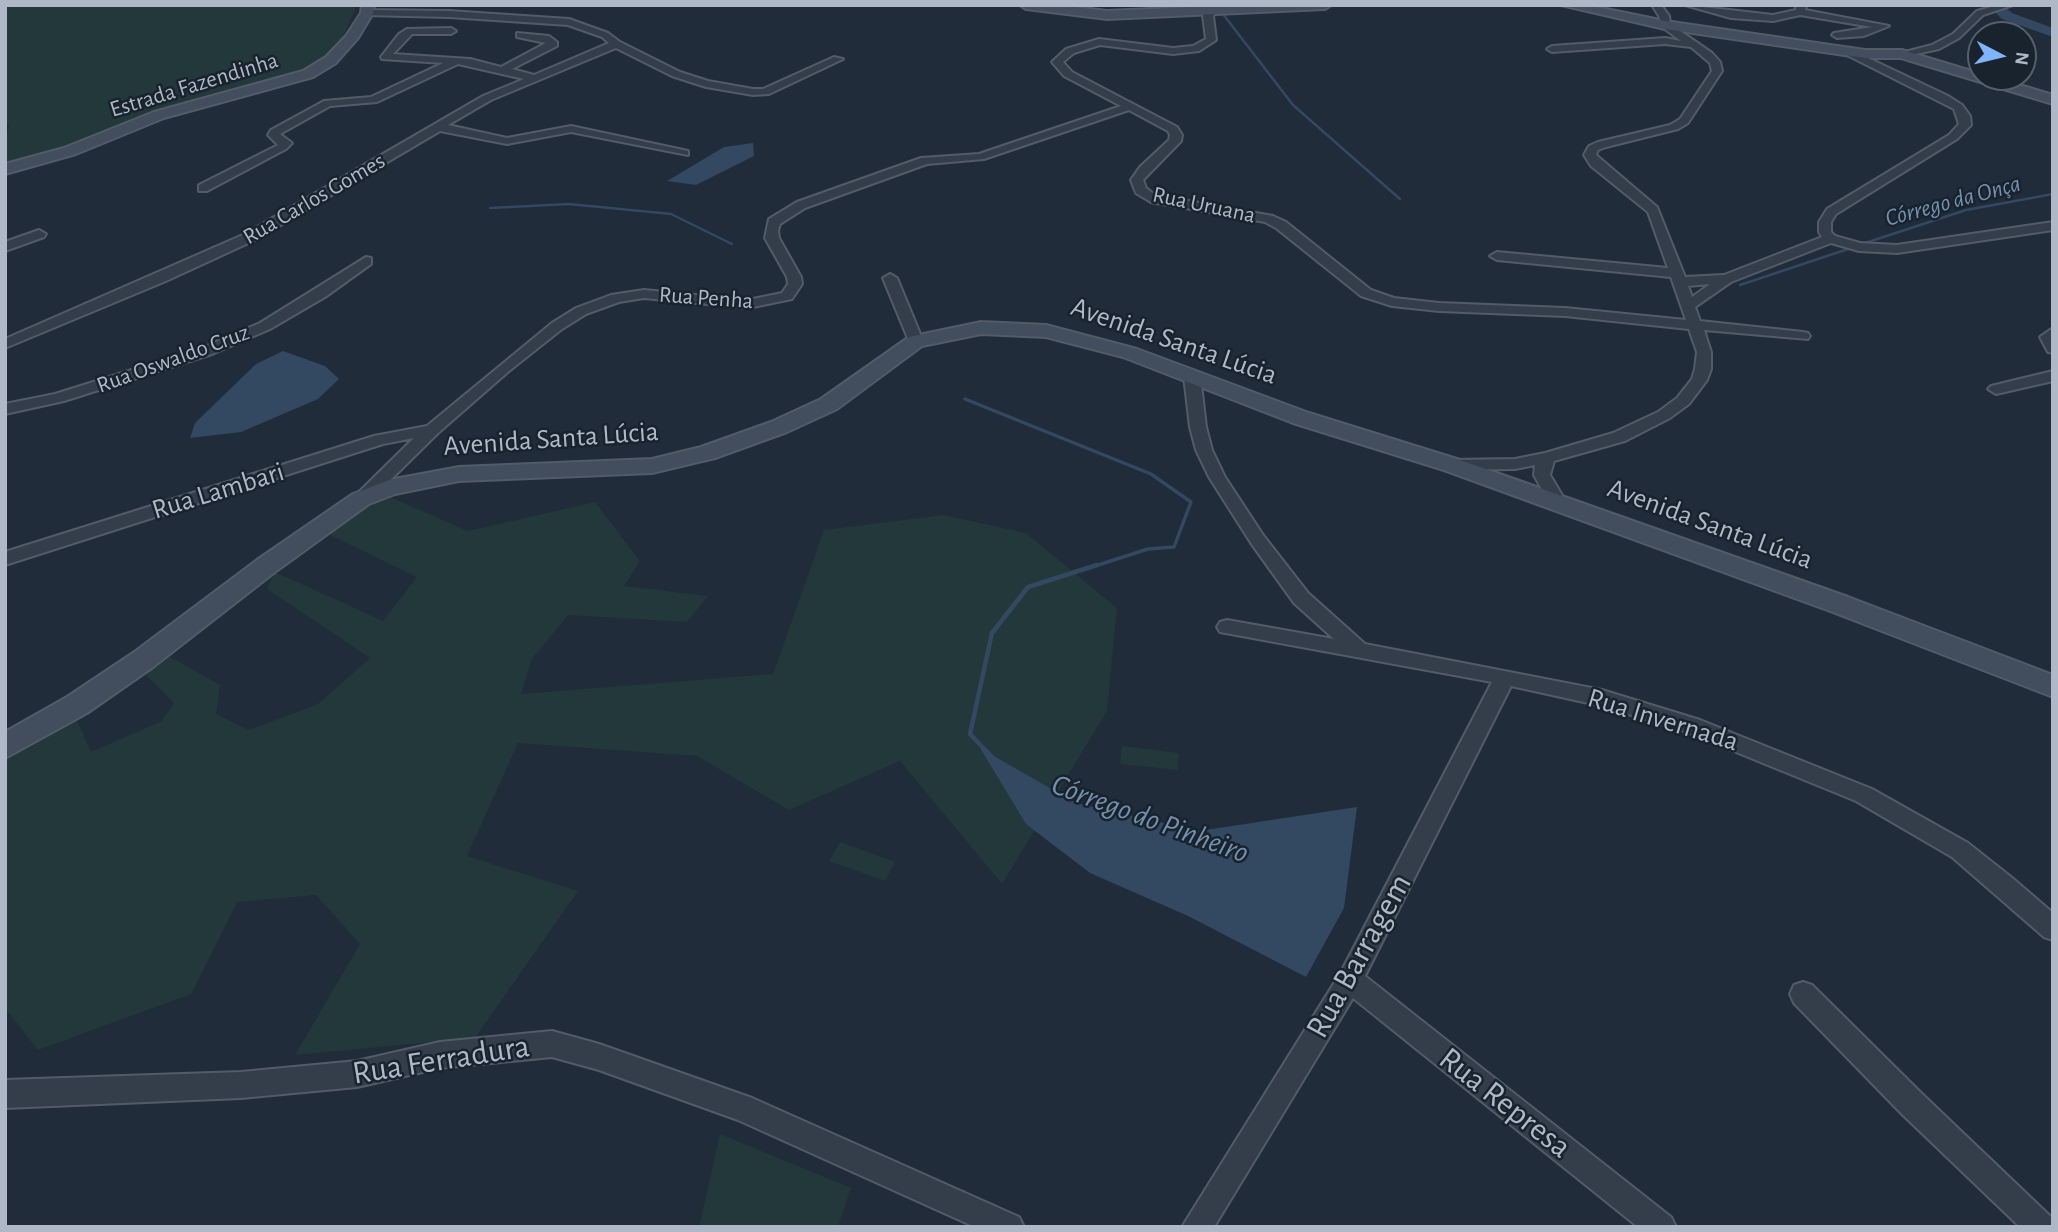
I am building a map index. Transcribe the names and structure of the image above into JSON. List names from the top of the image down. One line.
{"streets":{"street":["Estrada Fazendinha","Rua Carlos Gomes","Rua Uruana","Rua Penha","Avenida Santa Lúcia","Rua Oswaldo Cruz","Rua Lambari","Rua Invernada","Rua Barragem","Rua Ferradura","Rua Represa"]},"crossings":[["Rua Uruana","Rua Penha"],["Rua Penha","Avenida Santa Lúcia"],["Rua Penha","Rua Lambari"],["Rua Invernada","Rua Barragem"],["Rua Barragem","Rua Represa"]],"water":["Córrego da Onça","Córrego do Pinheiro"],"north":"right"}
